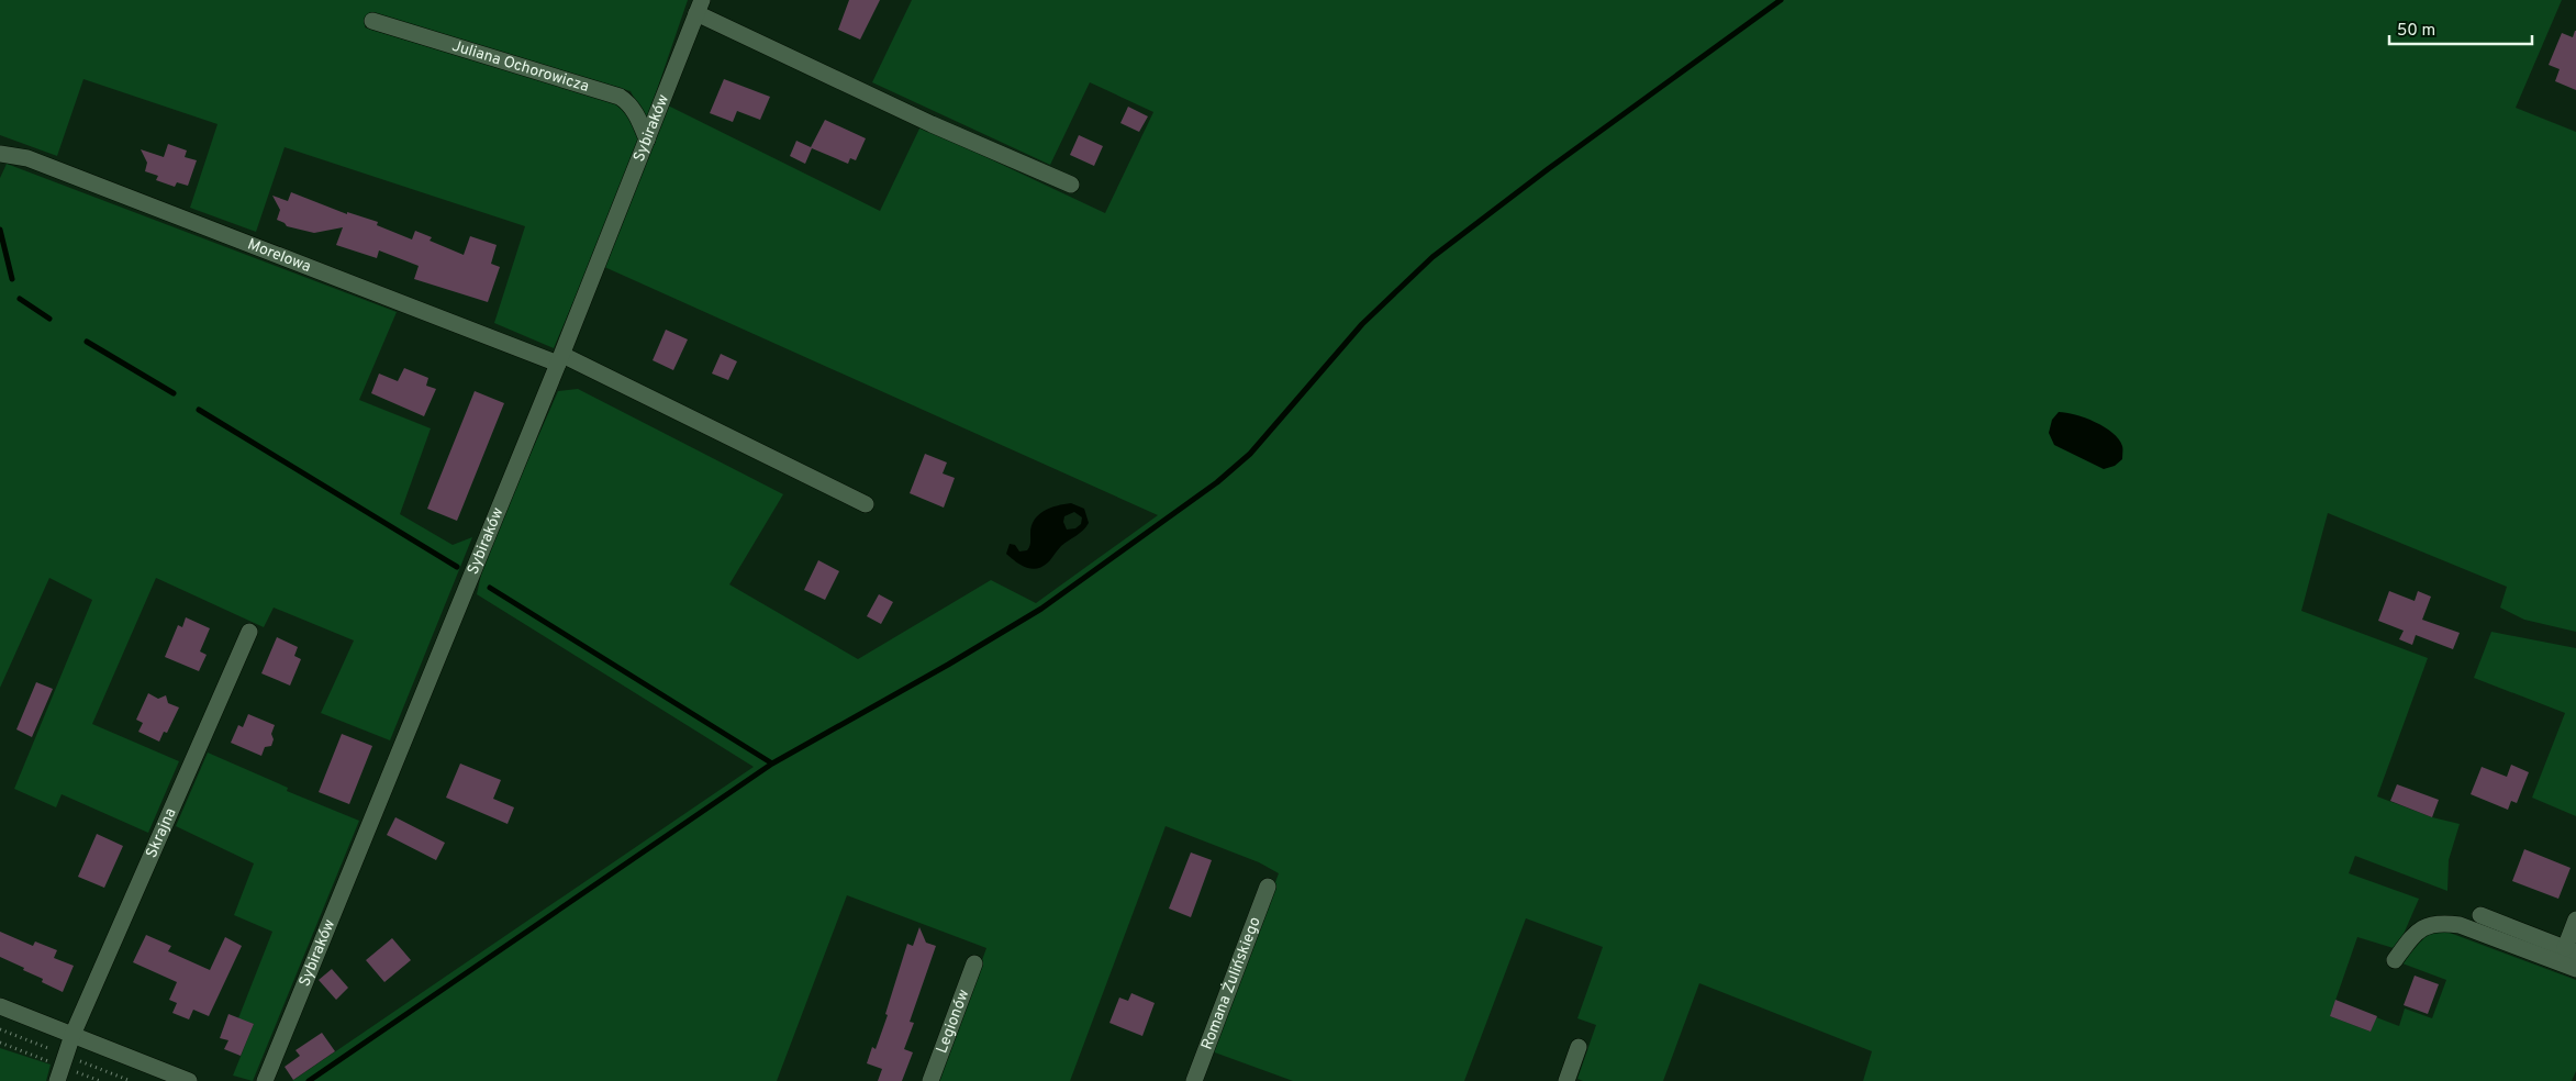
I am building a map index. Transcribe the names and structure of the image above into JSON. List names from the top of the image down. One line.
{"streets":{"street":["Juliana Ochorowicza","Sybiraków","Morelowa","Skrajna","Romana Żulińskiego","Legionów"]},"crossings":[["Juliana Ochorowicza","Sybiraków"],["Sybiraków","Morelowa"]],"scale_bar":"50 m"}
